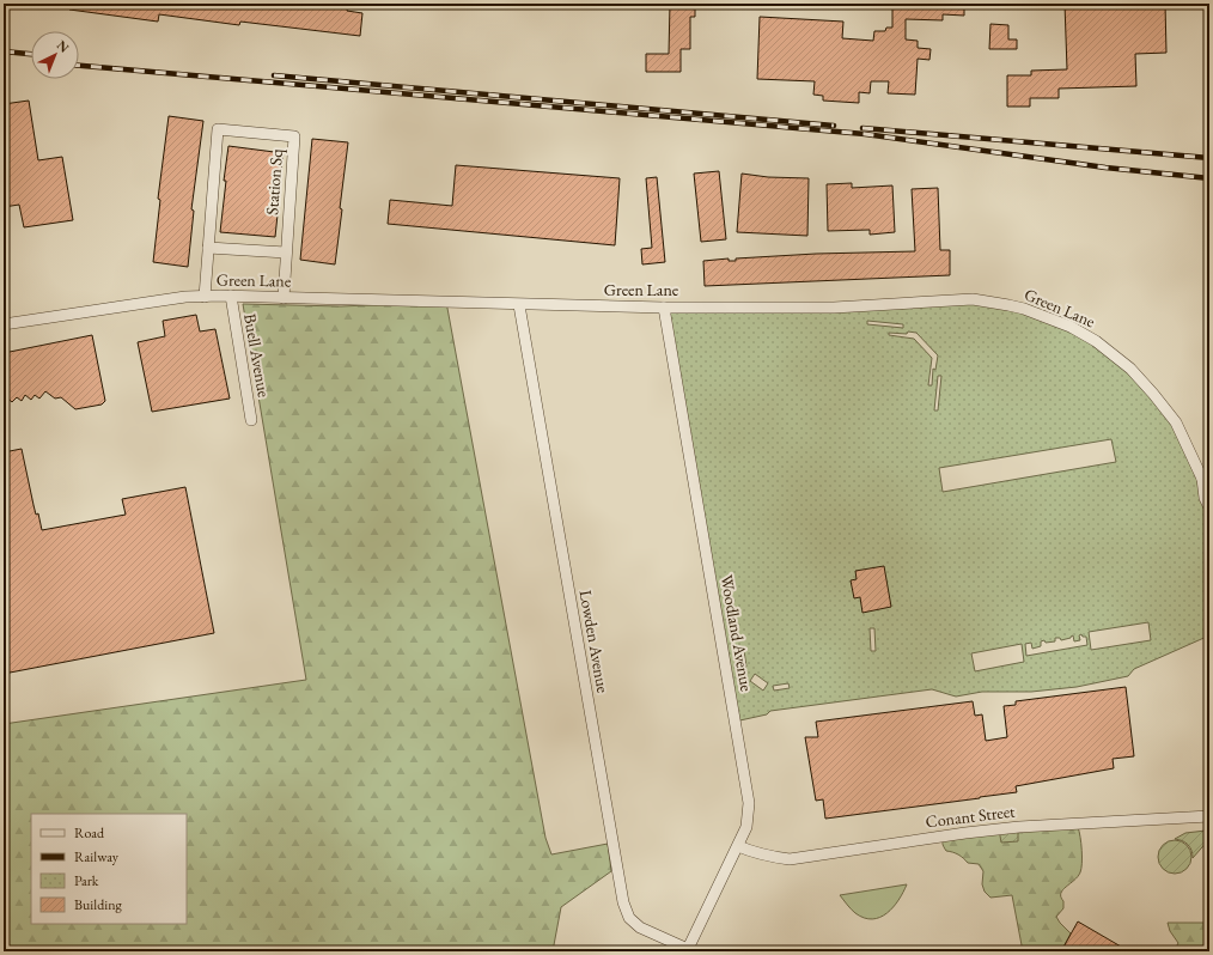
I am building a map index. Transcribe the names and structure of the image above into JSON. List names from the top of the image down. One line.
{"streets":{"street":["Station Sq","Green Lane","Buell Avenue","Woodland Avenue","Lowden Avenue","Conant Street"]},"crossings":[["Station Sq","Green Lane"],["Green Lane","Buell Avenue"],["Green Lane","Woodland Avenue"],["Green Lane","Lowden Avenue"],["Woodland Avenue","Lowden Avenue"],["Woodland Avenue","Conant Street"]],"legend":["Road","Railway","Park","Building"],"north":"top right"}
